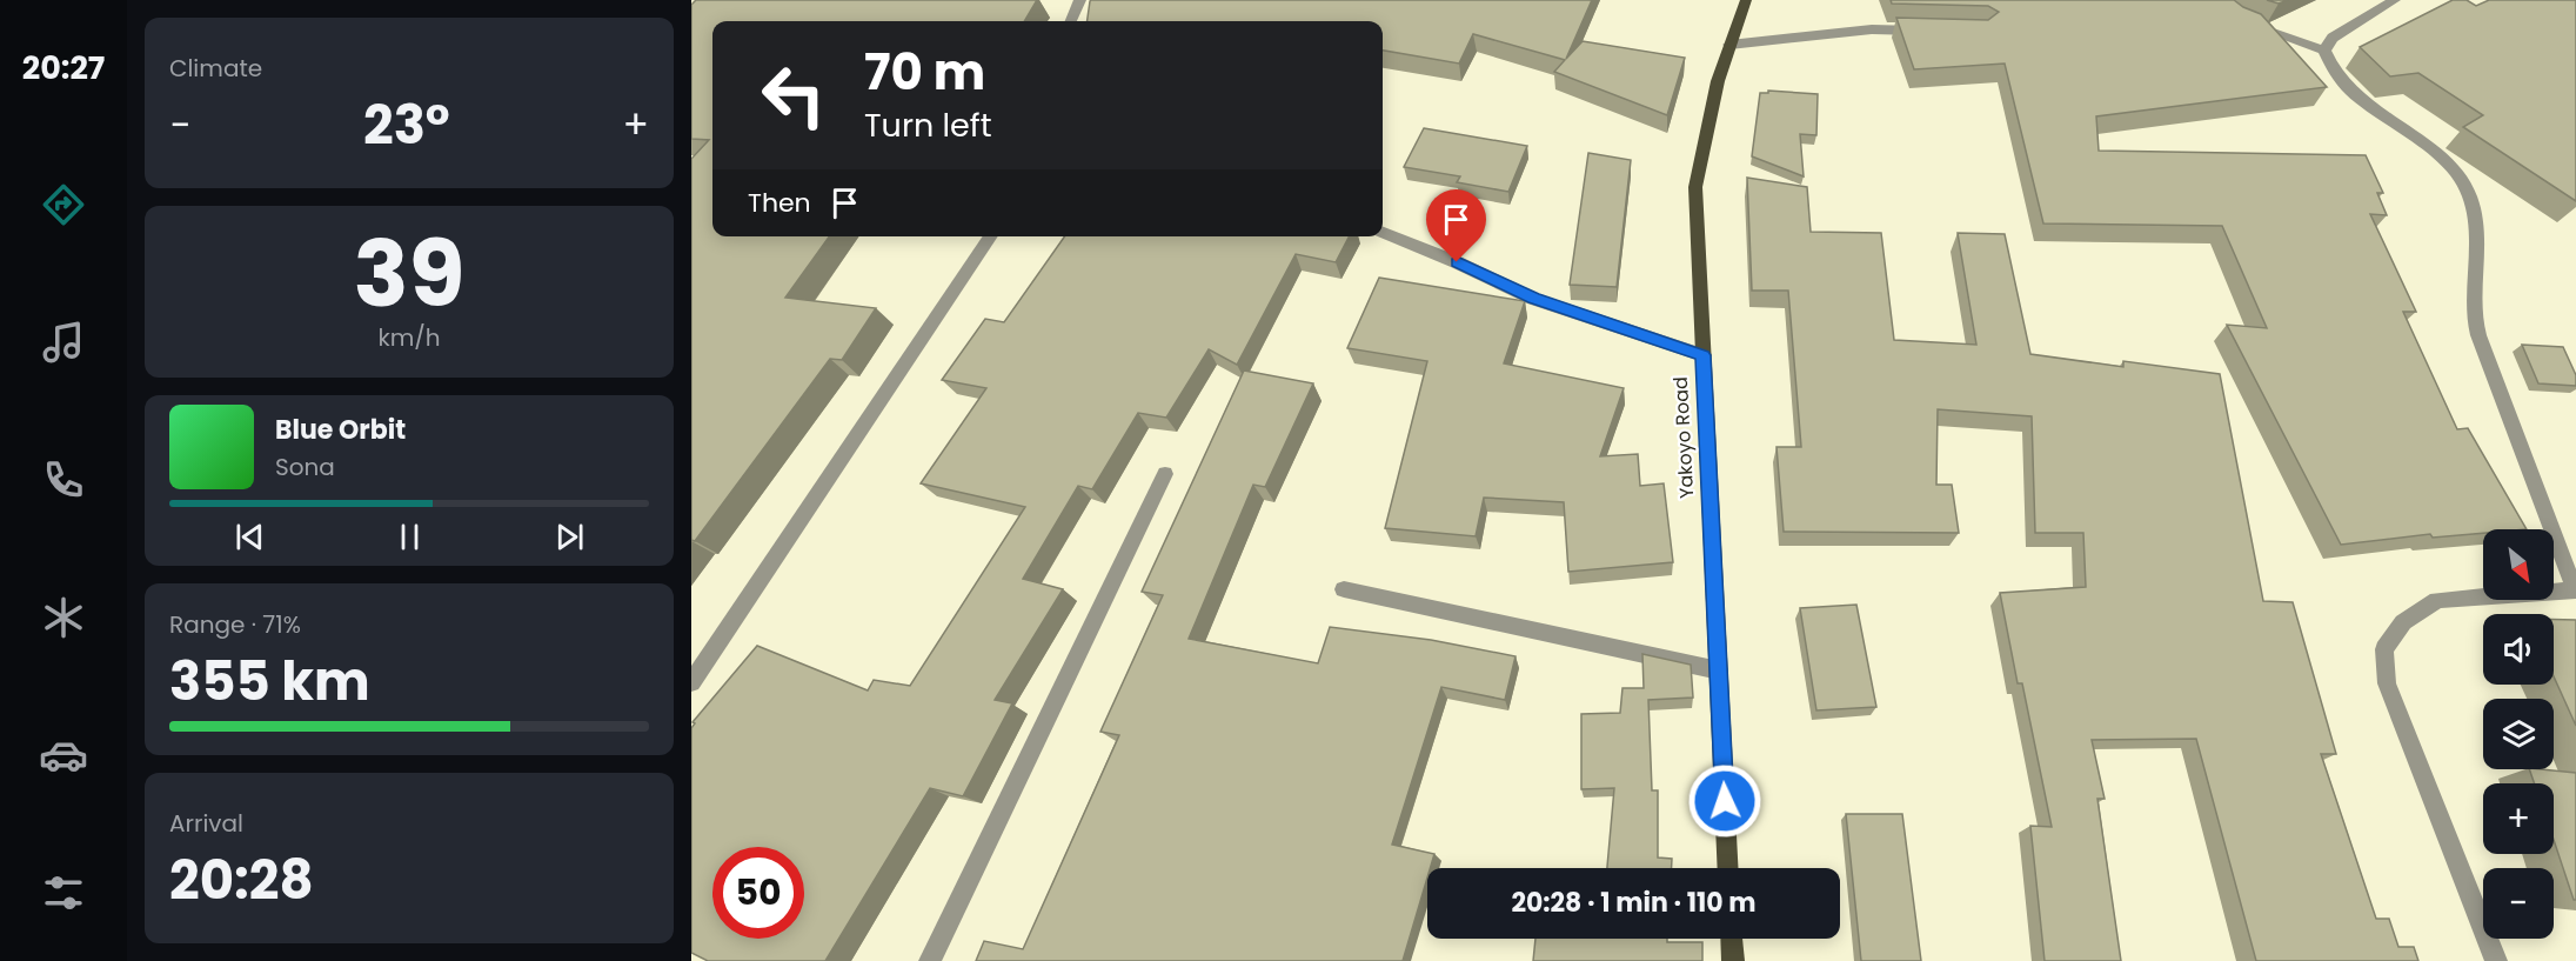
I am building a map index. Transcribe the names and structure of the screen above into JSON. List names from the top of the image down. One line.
{"streets":{"main road":["Yakoyo Road"]},"north":"bottom right","page":{"tabs":"20:27","tile":["Climate",["39","km/h"],["Range · 71%","355 km"],["Arrival","20:28"]],"turn":["70 m","Turn left"],"heat":["−","23°","+"],"then":"Then","song":["Blue Orbit","Sona"],"map_buttons":["+","−"],"limit":"50","trip":"20:28 · 1 min · 110 m"}}
